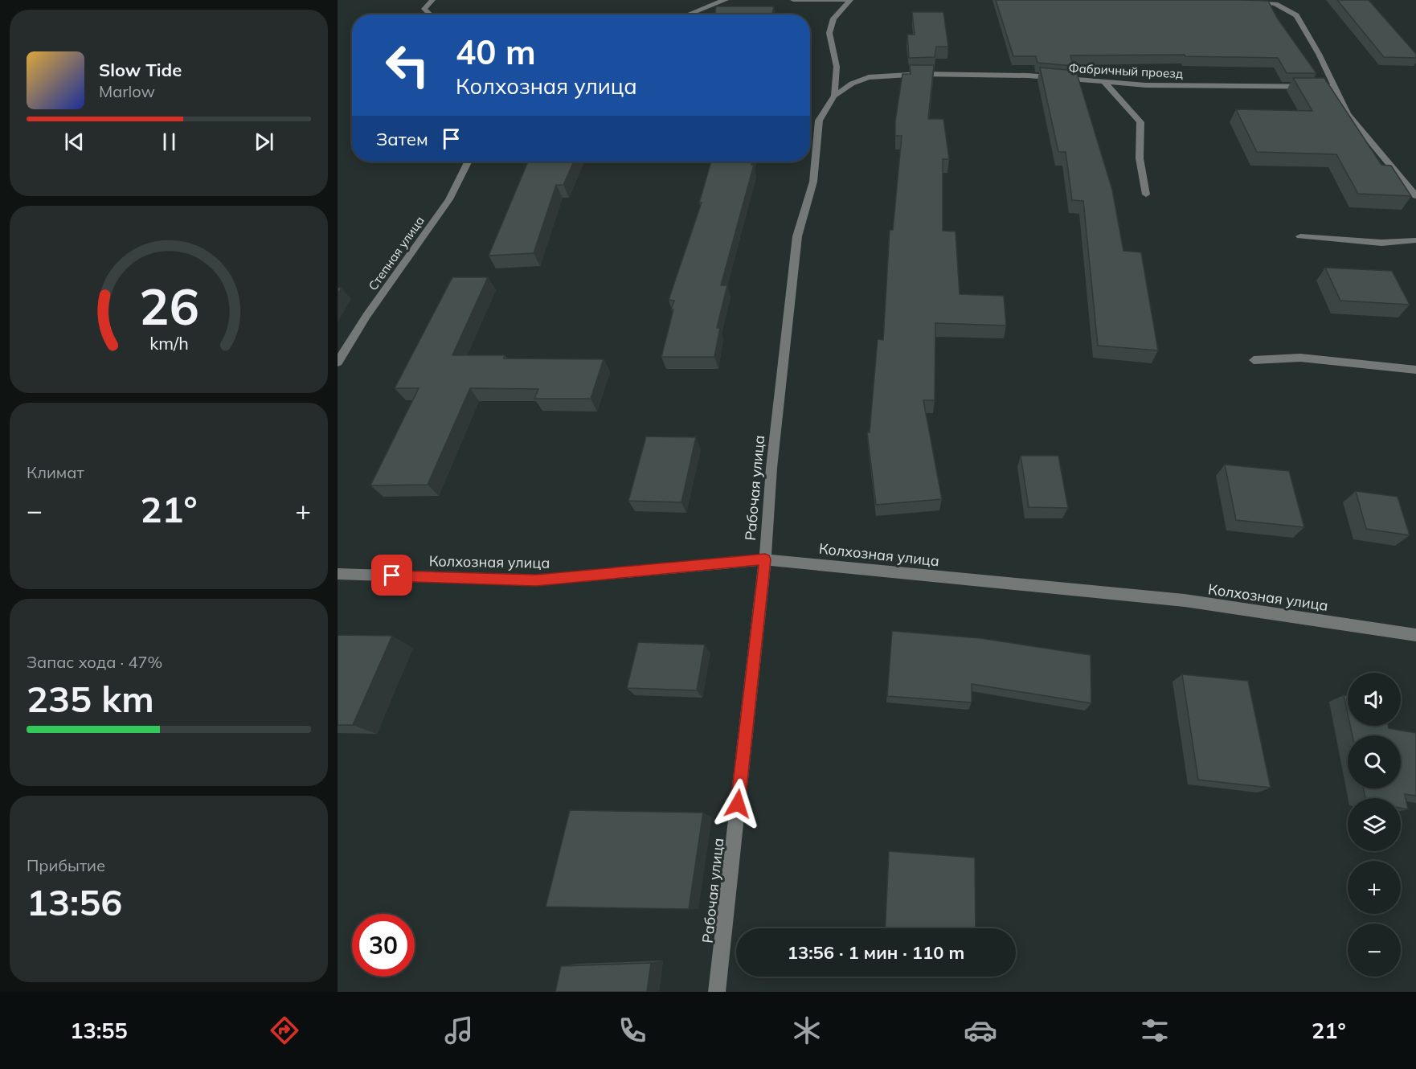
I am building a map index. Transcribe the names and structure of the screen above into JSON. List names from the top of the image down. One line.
{"streets":{"street":["Фабричный проезд","Степная улица","Рабочая улица","Колхозная улица"]},"crossings":[["Фабричный проезд","Рабочая улица"],["Рабочая улица","Колхозная улица"]],"page":{"turn":["40 m","Колхозная улица"],"song":["Slow Tide","Marlow"],"then":"Затем","tile":["Климат",["Запас хода · 47%","235 km"],["Прибытие","13:56"]],"heat":["−","21°","+"],"map_buttons":["+","−"],"limit":"30","trip":"13:56 · 1 мин · 110 m","tabs":["13:55","21°"],"gauge":["26","km/h"]}}
